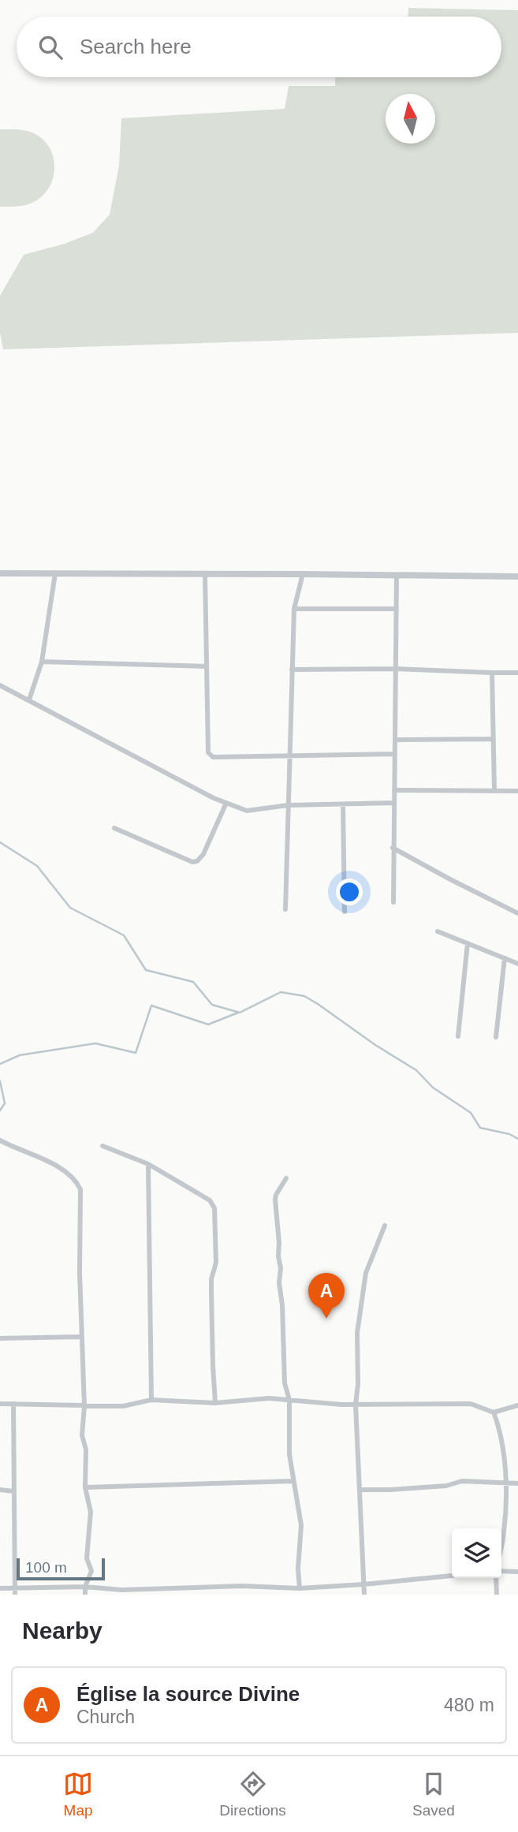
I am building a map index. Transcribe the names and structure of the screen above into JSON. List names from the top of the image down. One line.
{"scale_bar":"100 m","north":"top","page":{"search":"Search here","pins":"A","scale":"100 m","heading":"Nearby","list":[{"mark":"A","name":"Église la source Divine","note":"Church","value":"480 m"}],"nav":["Map","Directions","Saved"]}}
